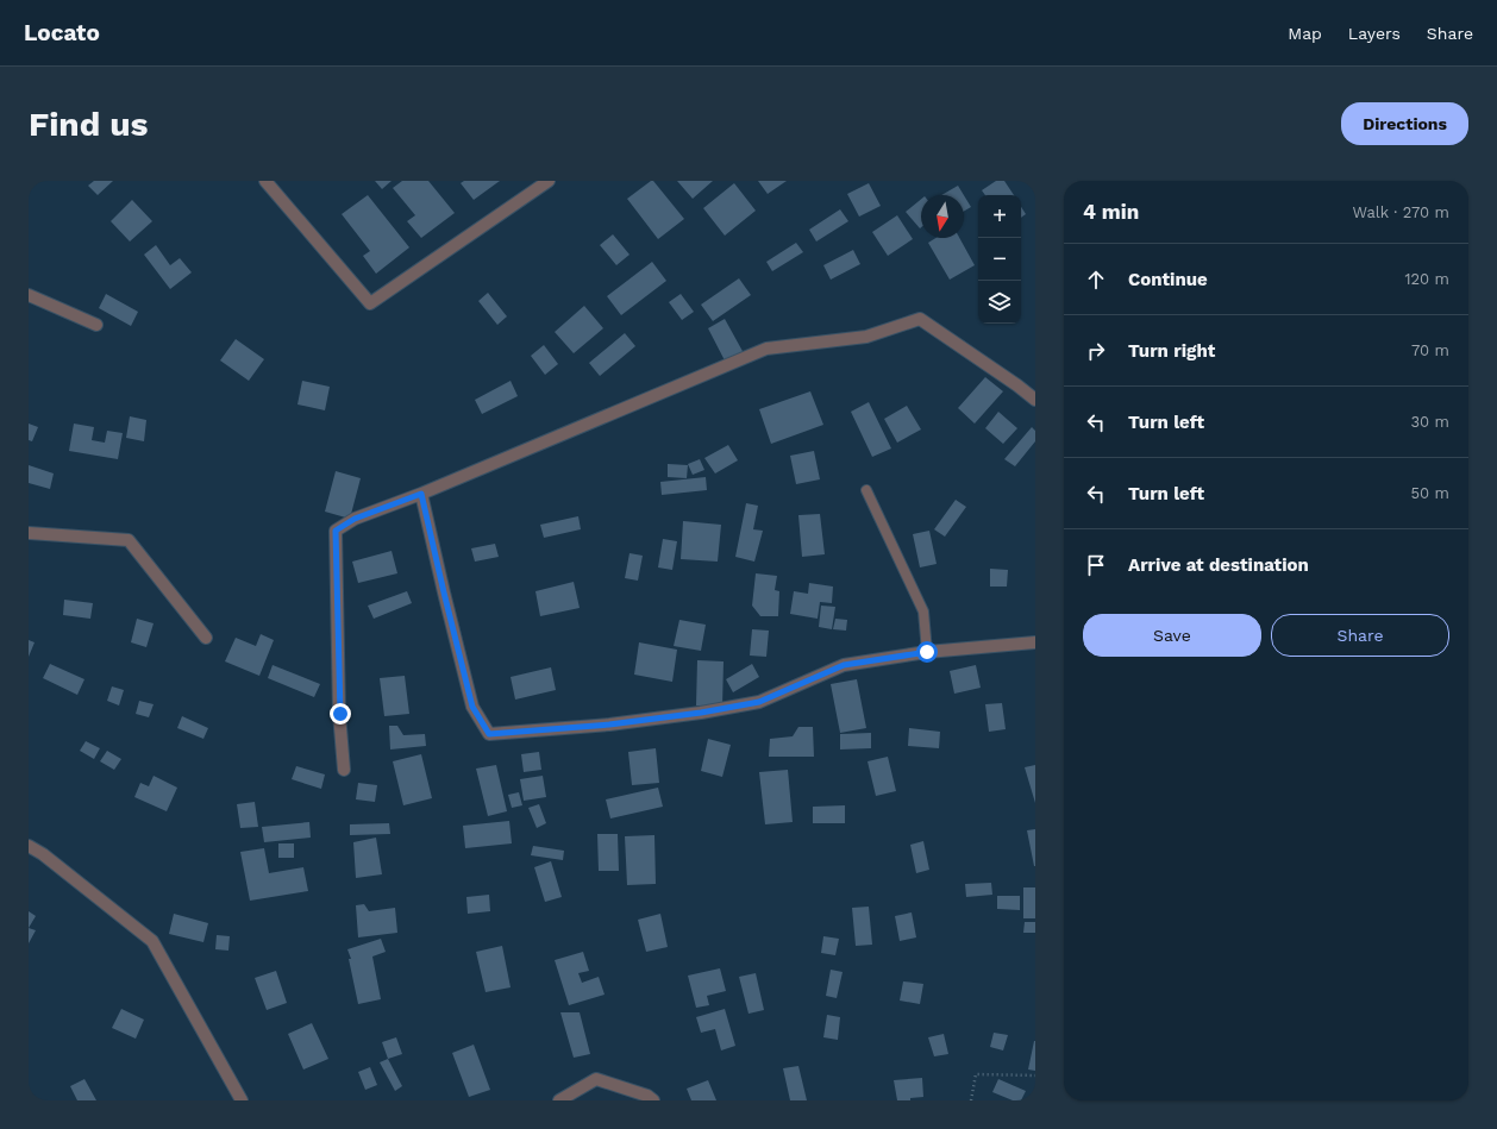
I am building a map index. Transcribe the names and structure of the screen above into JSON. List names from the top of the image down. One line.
{"north":"bottom","page":{"header":"Locato","nav":["Map","Layers","Share"],"buttons":["Directions",["Save","Share"]],"title":"Find us","heading":["4 min","Walk · 270 m"],"map_buttons":["+","−"],"list":[["Continue","120 m"],["Turn right","70 m"],["Turn left","30 m"],["Turn left","50 m"],"Arrive at destination"]}}
